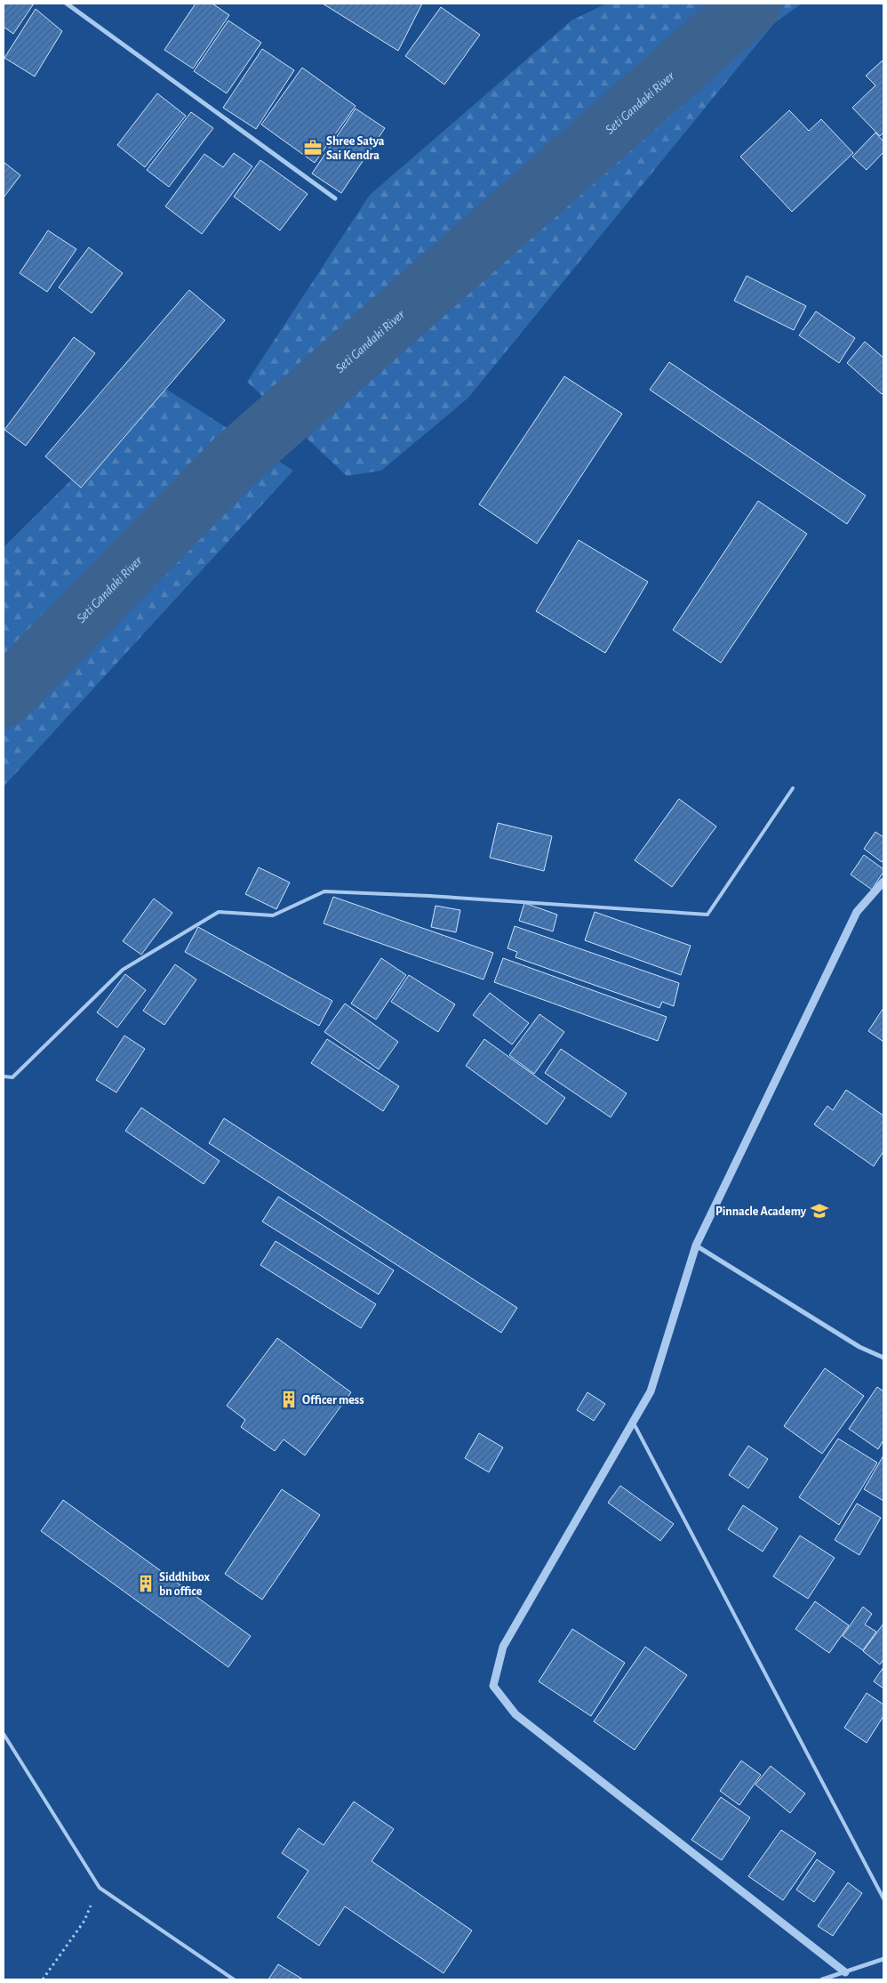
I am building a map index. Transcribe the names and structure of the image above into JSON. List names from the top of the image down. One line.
{"water":["Seti Gandaki River"],"places":{"office":["Shree Satya Sai Kendra"],"school or university":["Pinnacle Academy"],"building":["Officer mess","Siddhibox bn office"]}}
